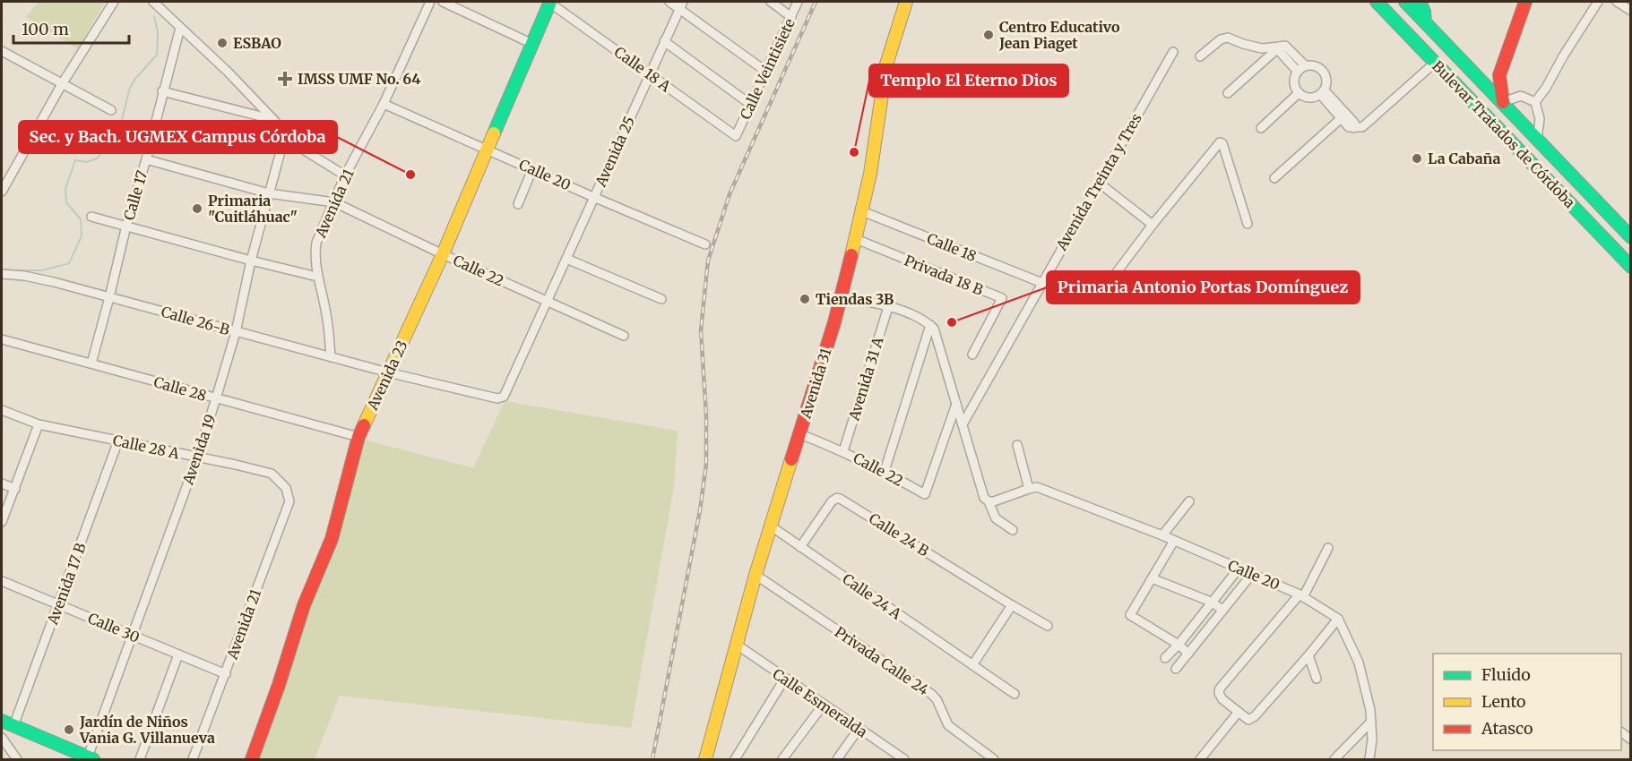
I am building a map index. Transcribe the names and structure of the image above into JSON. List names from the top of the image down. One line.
{"streets":{"street":["Calle 18 A","Calle Veintisiete","Bulevar Tratados de Córdoba","Avenida 25","Calle 20","Avenida Treinta y Tres","Calle 17","Avenida 21","Calle 18","Calle 22","Privada 18 B","Calle 26-B","Avenida 23","Avenida 31 A","Avenida 31","Calle 28","Calle 28 A","Avenida 19","Calle 24 B","Avenida 17 B","Calle 24 A","Calle 30","Privada Calle 24","Calle Esmeralda"]},"crossings":[["Calle 18 A","Calle Veintisiete"],["Calle 18 A","Avenida 25"],["Calle 18 A","Avenida 23"],["Avenida 25","Calle 20"],["Avenida 25","Calle 22"],["Avenida 25","Calle 26-B"],["Calle 20","Avenida 21"],["Calle 20","Avenida 23"],["Avenida Treinta y Tres","Calle 18"],["Calle 17","Calle 22"],["Calle 17","Calle 26-B"],["Calle 17","Calle 28"],["Avenida 21","Calle 22"],["Avenida 21","Calle 26-B"],["Avenida 21","Calle 28 A"],["Avenida 21","Calle 30"],["Calle 18","Avenida 31"],["Calle 22","Avenida 23"],["Calle 22","Avenida 31 A"],["Calle 22","Avenida 31"],["Calle 22","Avenida 19"],["Privada 18 B","Avenida 31"],["Calle 26-B","Avenida 23"],["Calle 26-B","Avenida 19"],["Avenida 23","Calle 28"],["Avenida 31","Calle 24 A"],["Avenida 31","Privada Calle 24"],["Avenida 31","Calle Esmeralda"],["Calle 28","Avenida 19"],["Calle 28 A","Avenida 19"],["Calle 28 A","Avenida 17 B"],["Avenida 19","Calle 30"],["Calle 24 B","Calle 24 A"],["Avenida 17 B","Calle 30"]],"places":{"other":["Centro Educativo Jean Piaget","ESBAO","Templo El Eterno Dios","La Cabaña","Sec. y Bach. UGMEX Campus Córdoba","Primaria \"Cuitláhuac\"","Tiendas 3B","Primaria Antonio Portas Domínguez","Jardín de Niños Vania G. Villanueva"],"health":["IMSS UMF No. 64"]},"legend":["Fluido","Lento","Atasco"],"scale_bar":"100 m"}
